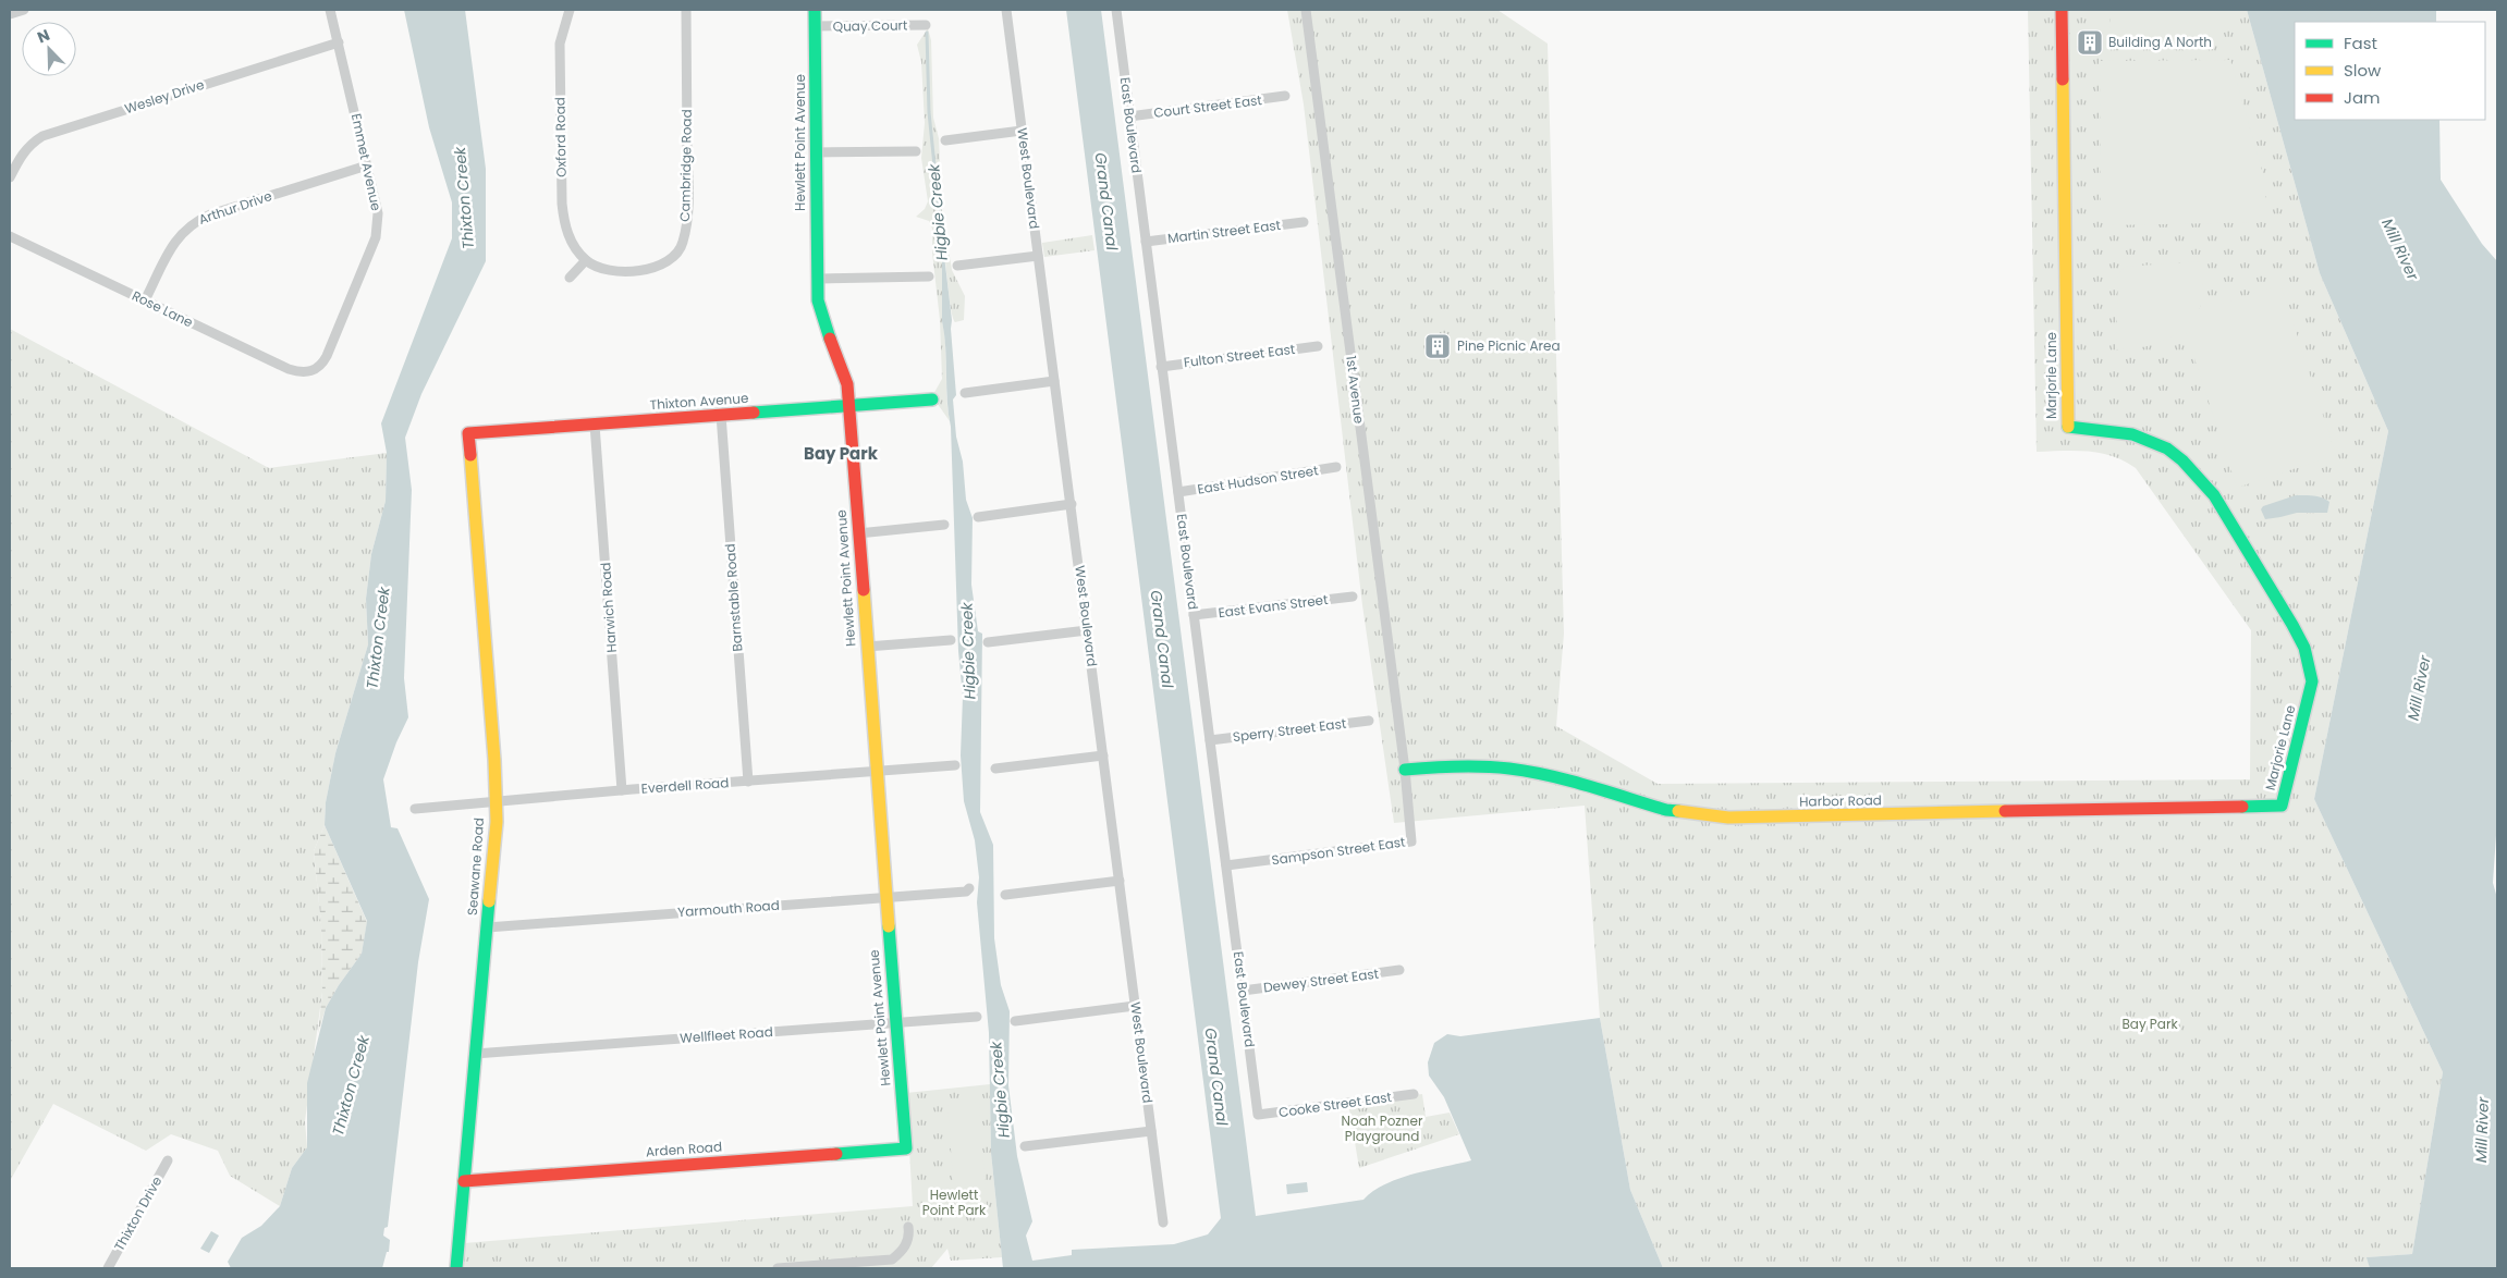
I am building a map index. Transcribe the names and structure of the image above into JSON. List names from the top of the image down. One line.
{"streets":{"street":["Quay Court","Wesley Drive","Court Street East","East Boulevard","Oxford Road","Hewlett Point Avenue","Emmet Avenue","Cambridge Road","West Boulevard","Arthur Drive","Martin Street East","Rose Lane","Fulton Street East","Marjorie Lane","1st Avenue","Thixton Avenue","East Hudson Street","Barnstable Road","East Evans Street","Harwich Road","Sperry Street East","Everdell Road","Harbor Road","Sampson Street East","Seawane Road","Yarmouth Road","Dewey Street East","Wellfleet Road","Cooke Street East","Arden Road","Thixton Drive"]},"crossings":[["Quay Court","Hewlett Point Avenue"],["Wesley Drive","Emmet Avenue"],["Court Street East","East Boulevard"],["East Boulevard","Martin Street East"],["East Boulevard","Fulton Street East"],["East Boulevard","East Hudson Street"],["East Boulevard","East Evans Street"],["East Boulevard","Sperry Street East"],["East Boulevard","Sampson Street East"],["East Boulevard","Dewey Street East"],["East Boulevard","Cooke Street East"],["Oxford Road","Cambridge Road"],["Hewlett Point Avenue","Thixton Avenue"],["Hewlett Point Avenue","Everdell Road"],["Hewlett Point Avenue","Yarmouth Road"],["Hewlett Point Avenue","Wellfleet Road"],["Hewlett Point Avenue","Arden Road"],["Emmet Avenue","Arthur Drive"],["Emmet Avenue","Rose Lane"],["Arthur Drive","Rose Lane"],["Marjorie Lane","Harbor Road"],["1st Avenue","Harbor Road"],["1st Avenue","Sampson Street East"],["Thixton Avenue","Barnstable Road"],["Thixton Avenue","Harwich Road"],["Thixton Avenue","Seawane Road"],["Barnstable Road","Everdell Road"],["Harwich Road","Everdell Road"],["Everdell Road","Seawane Road"],["Harbor Road","Sampson Street East"],["Seawane Road","Yarmouth Road"],["Seawane Road","Wellfleet Road"],["Seawane Road","Arden Road"]],"districts":["Bay Park"],"water":["Thixton Creek","Grand Canal","Higbie Creek","Mill River"],"parks":["Bay Park","Noah Pozner Playground","Hewlett Point Park"],"places":{"building":["Building A North","Pine Picnic Area"]},"legend":["Fast","Slow","Jam"],"north":"top left"}
